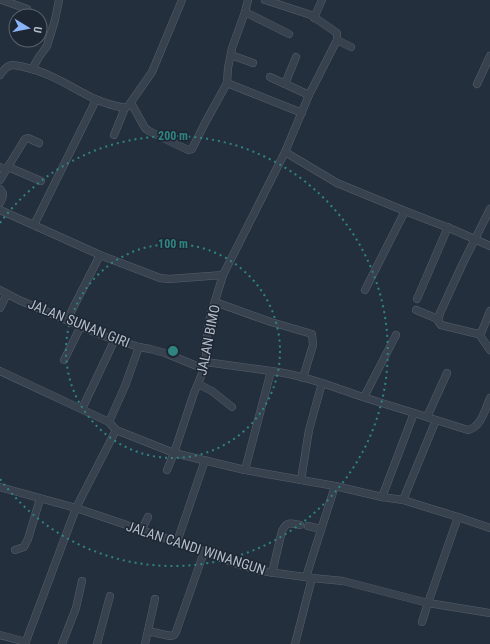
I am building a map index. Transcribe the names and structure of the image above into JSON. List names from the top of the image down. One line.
{"streets":{"street":["JALAN SUNAN GIRI","JALAN BIMO","JALAN CANDI WINANGUN"]},"crossings":[["JALAN SUNAN GIRI","JALAN BIMO"]],"north":"right","rings":["200 m","100 m"]}
